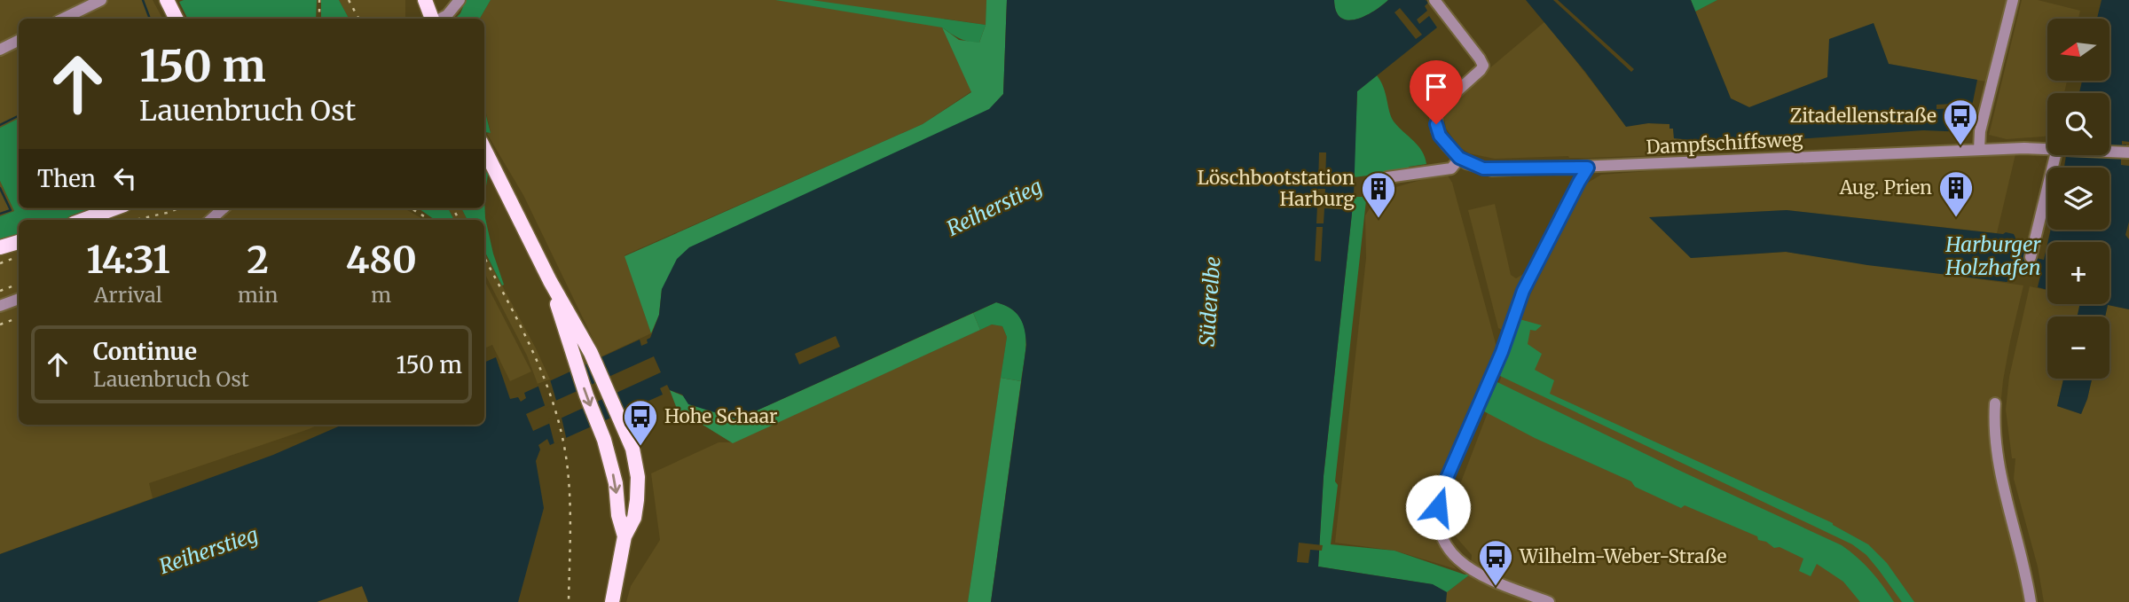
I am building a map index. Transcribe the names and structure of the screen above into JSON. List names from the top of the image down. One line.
{"streets":{"street":["Dampfschiffsweg"]},"water":["Reiherstieg","Harburger Holzhafen","Süderelbe"],"places":{"bus stop":["Zitadellenstraße","Hohe Schaar","Wilhelm-Weber-Straße"],"building":["Aug. Prien","Löschbootstation Harburg"]},"north":"left","page":{"map_buttons":["+","−"],"turn":["150 m","Lauenbruch Ost"],"then":"Then","eta":["14:31","Arrival","2","min","480","m"],"list":[{"name":"Continue","note":"Lauenbruch Ost","value":"150 m"}]}}
